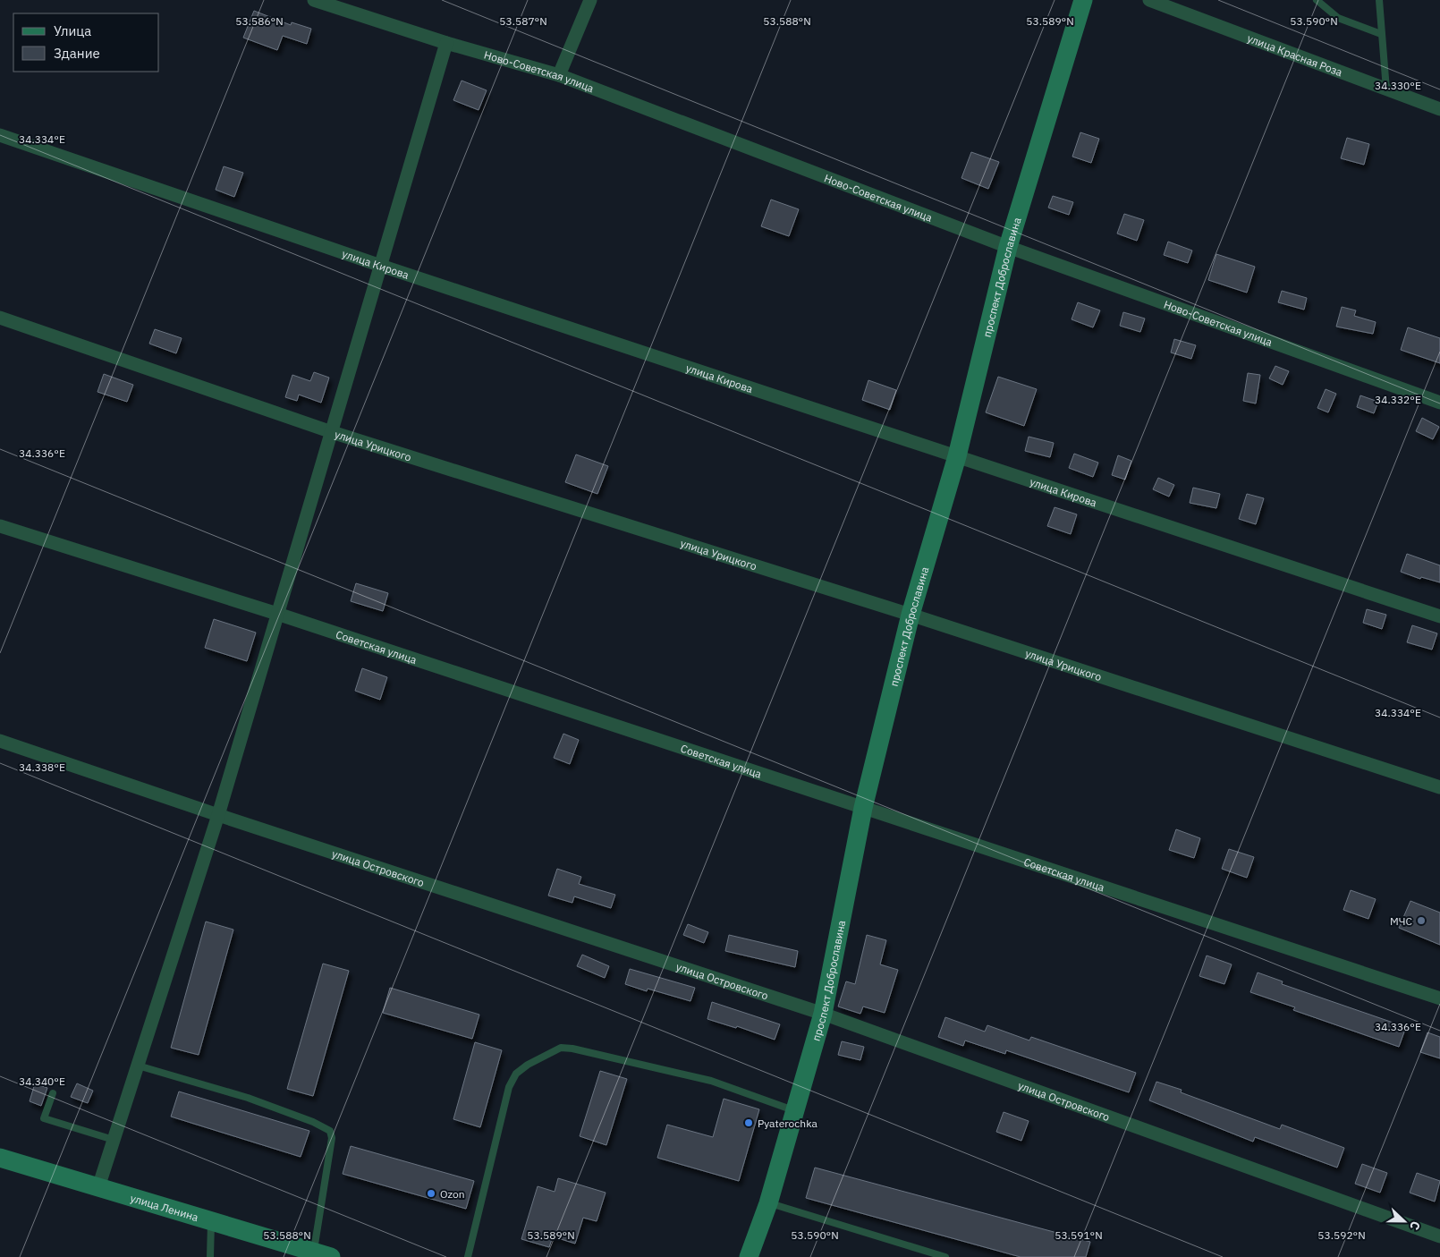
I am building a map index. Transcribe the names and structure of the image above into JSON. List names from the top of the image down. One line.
{"streets":{"street":["улица Красная Роза","Ново-Советская улица","улица Кирова","проспект Доброславина","улица Урицкого","Советская улица","улица Островского","улица Ленина"]},"crossings":[["Ново-Советская улица","проспект Доброславина"],["улица Кирова","проспект Доброславина"],["проспект Доброславина","улица Урицкого"],["проспект Доброславина","Советская улица"],["проспект Доброславина","улица Островского"]],"places":["МЧС","Pyaterochka","Ozon"],"legend":["Улица","Здание"],"north":"right","coordinates":["53.586°N","53.587°N","53.588°N","53.589°N","53.590°N","34.330°E","34.334°E","34.332°E","34.336°E","34.338°E","34.340°E","53.591°N","53.592°N"]}
